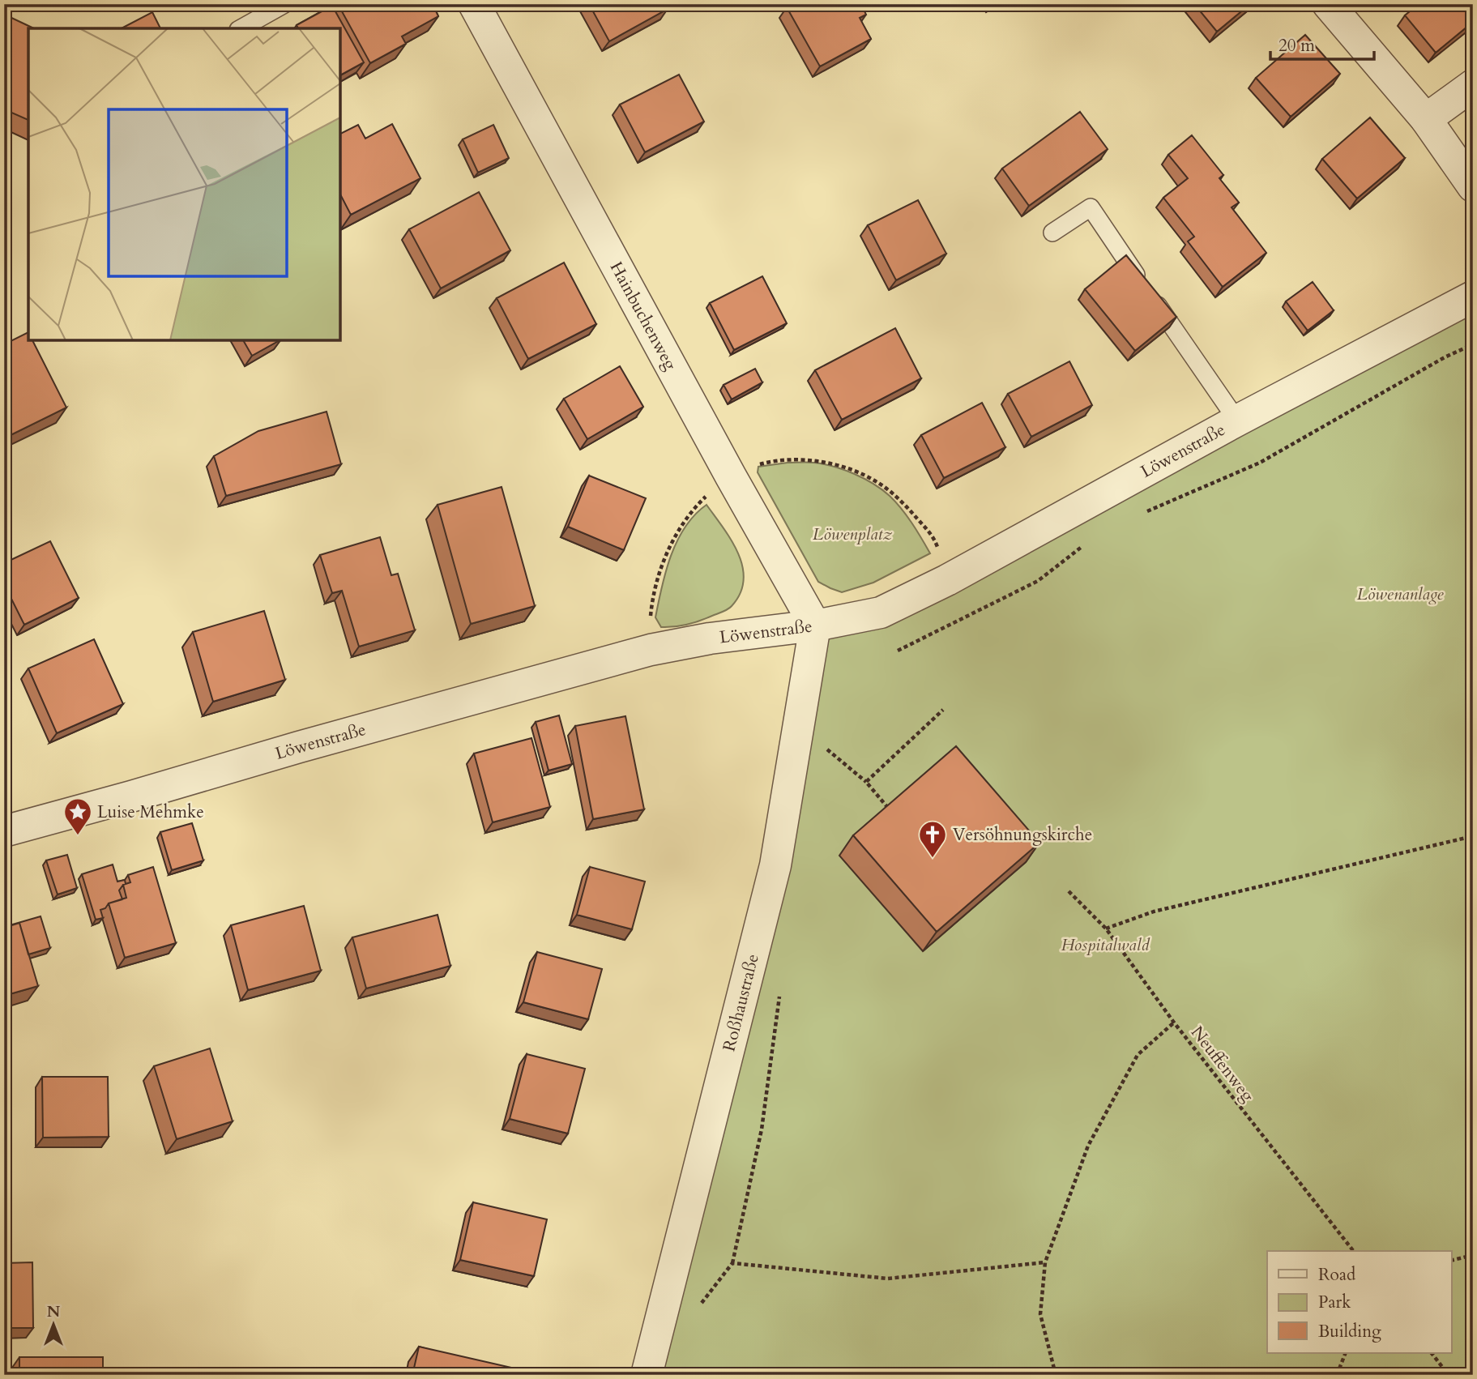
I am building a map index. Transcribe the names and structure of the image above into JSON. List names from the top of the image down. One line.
{"streets":{"street":["Hainbuchenweg","Löwenstraße","Roßhaustraße"],"path":["Neuffenweg"]},"crossings":[["Hainbuchenweg","Löwenstraße"],["Hainbuchenweg","Roßhaustraße"],["Löwenstraße","Roßhaustraße"]],"parks":["Löwenplatz","Löwenanlage","Hospitalwald"],"places":{"place":["Luise Mehmke"],"church":["Versöhnungskirche"]},"legend":["Road","Park","Building"],"scale_bar":"20 m","north":"top"}
